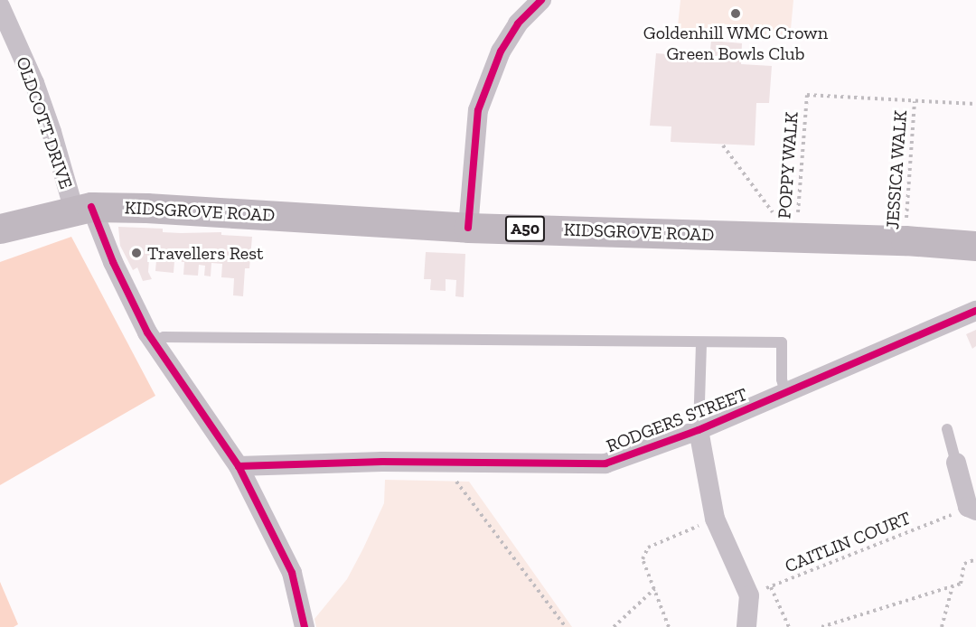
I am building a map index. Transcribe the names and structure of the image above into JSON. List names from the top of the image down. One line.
{"streets":{"main road":["KIDSGROVE ROAD","A50"],"street":["OLDCOTT DRIVE","RODGERS STREET"],"path":["POPPY WALK","JESSICA WALK","CAITLIN COURT"]},"crossings":[["OLDCOTT DRIVE","KIDSGROVE ROAD"],["OLDCOTT DRIVE","A50"],["OLDCOTT DRIVE","RODGERS STREET"],["POPPY WALK","JESSICA WALK"],["POPPY WALK","KIDSGROVE ROAD"],["JESSICA WALK","KIDSGROVE ROAD"],["KIDSGROVE ROAD","A50"]],"places":["Goldenhill WMC Crown Green Bowls Club","Travellers Rest"]}
